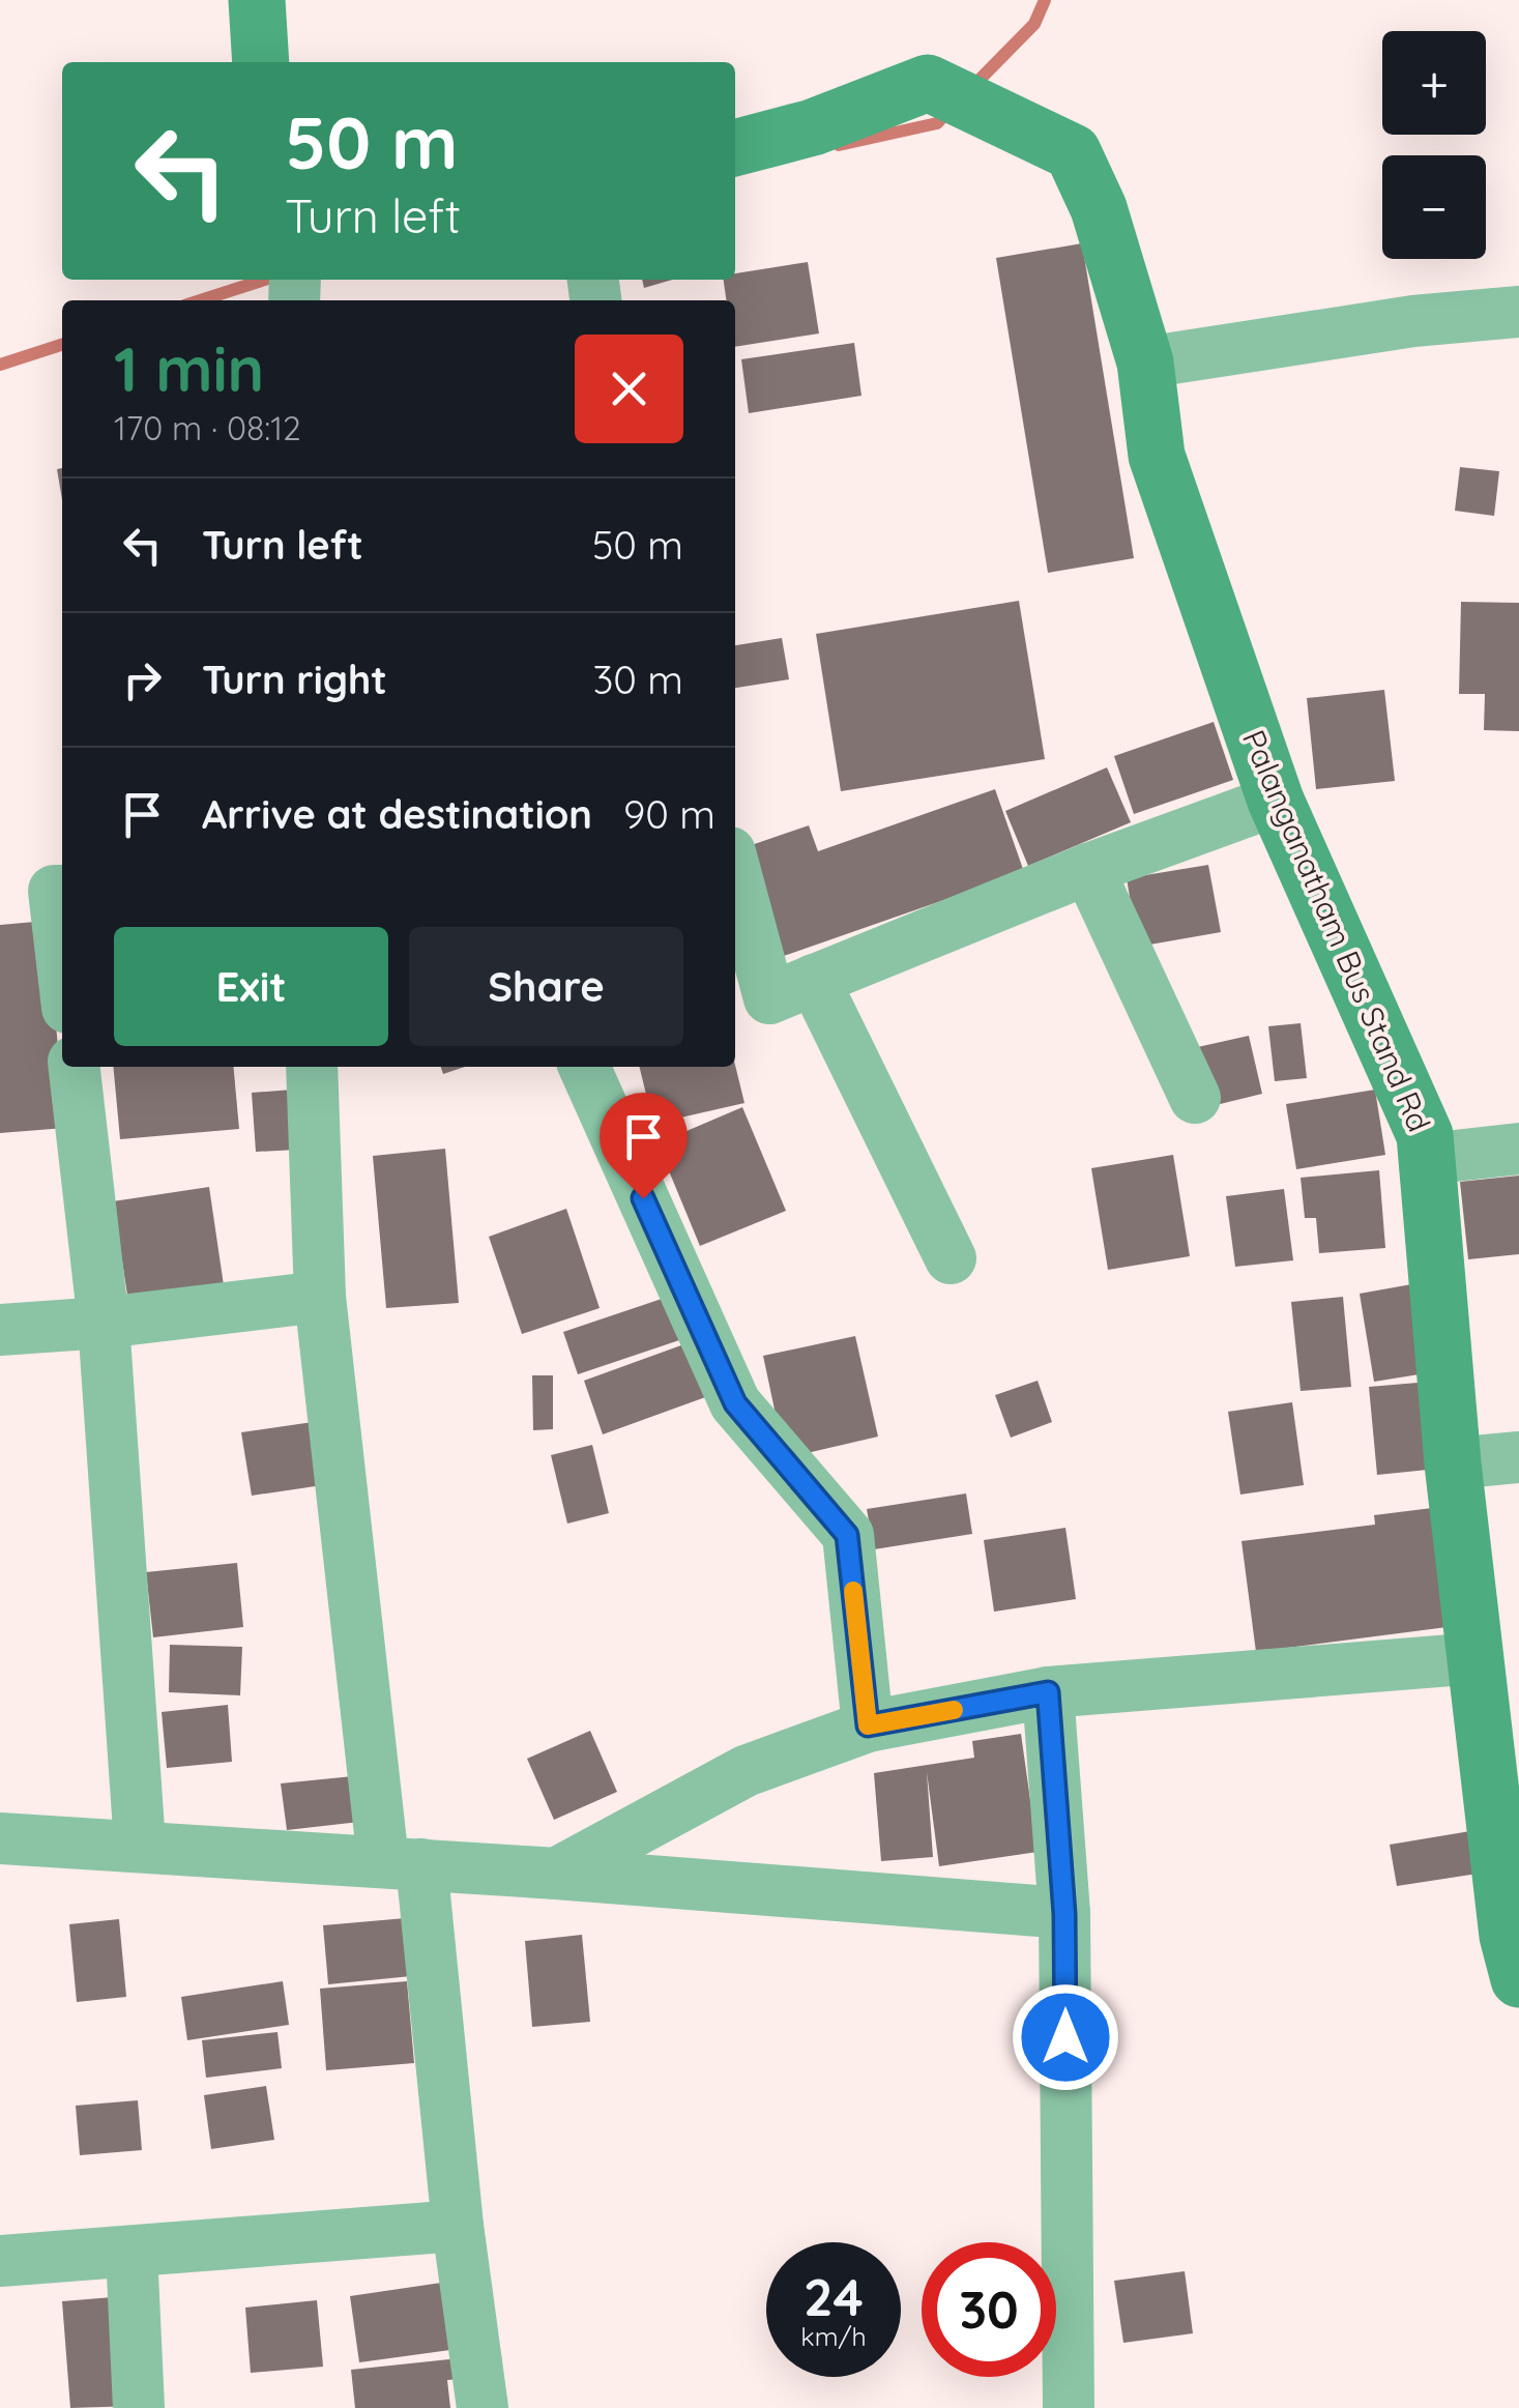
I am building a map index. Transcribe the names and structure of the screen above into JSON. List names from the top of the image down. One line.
{"streets":{"street":["Palanganatham Bus Stand Rd"]},"page":{"map_buttons":["+","−"],"turn":["50 m","Turn left"],"heading":["1 min","170 m · 08:12"],"list":[{"name":"Turn left","value":"50 m"},{"name":"Turn right","value":"30 m"},{"name":"Arrive at destination","value":"90 m"}],"buttons":["Exit","Share"],"speed":"24 km/h","limit":"30"}}
